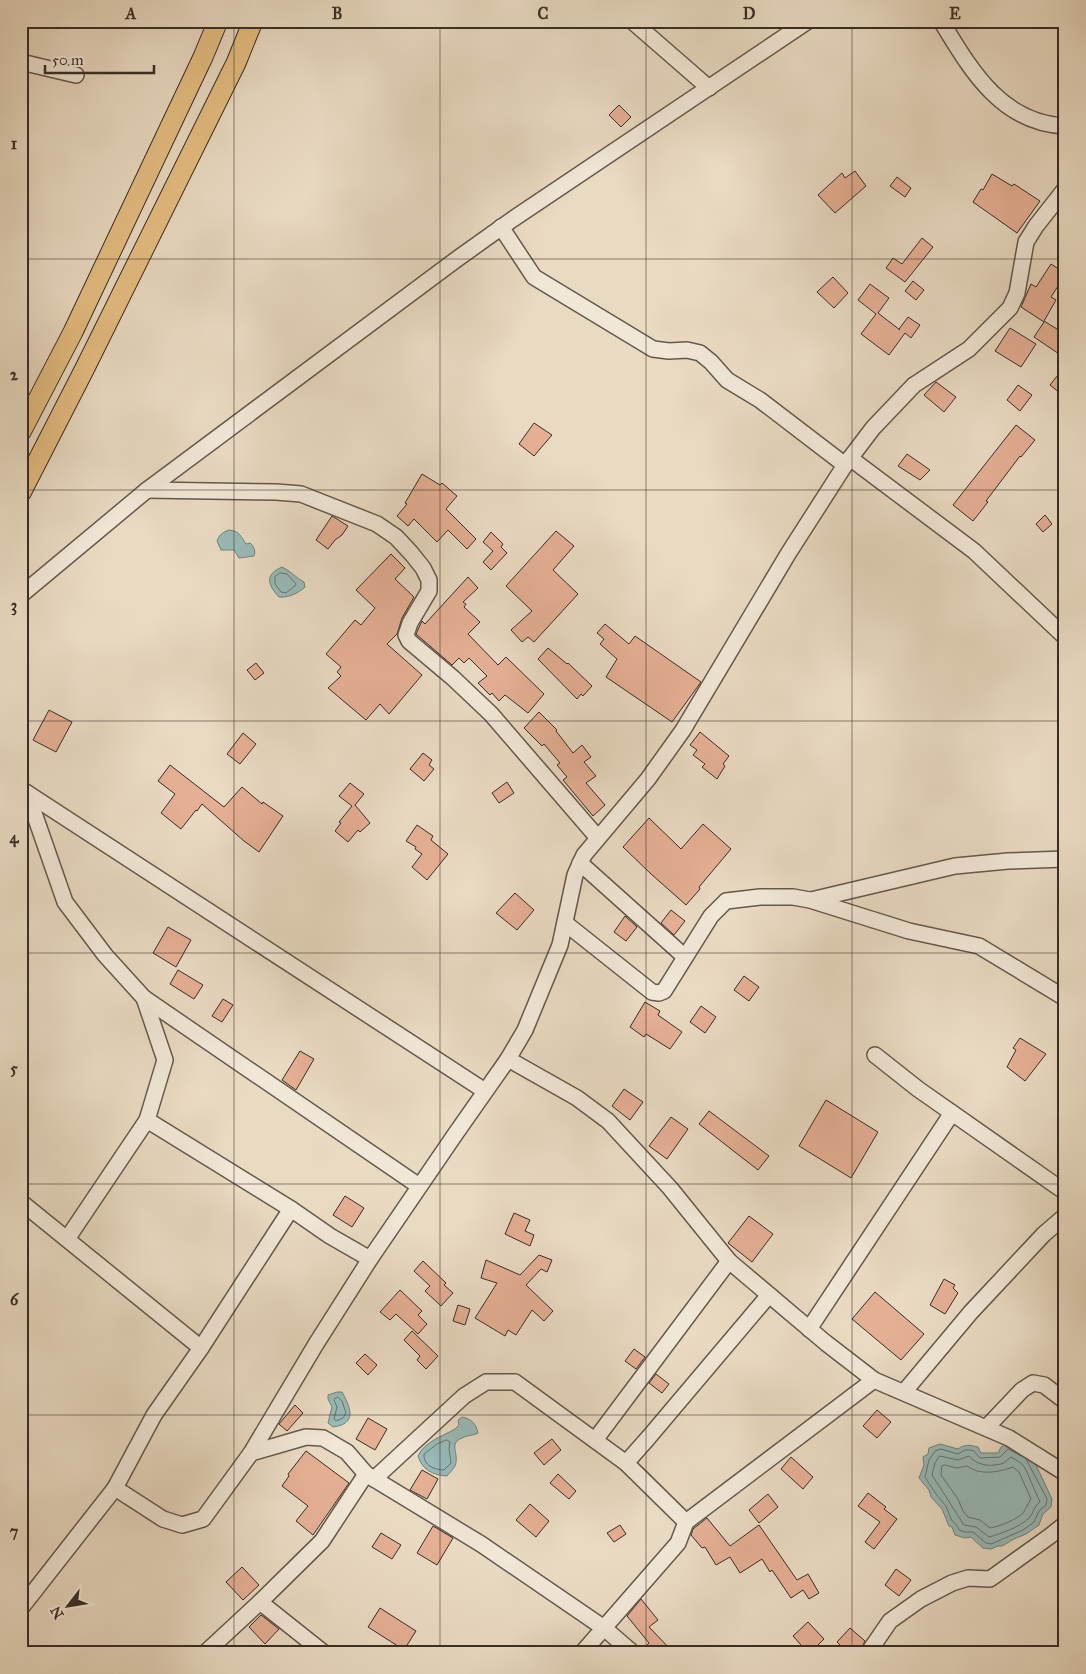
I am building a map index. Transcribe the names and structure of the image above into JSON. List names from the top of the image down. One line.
{"scale_bar":"50 m","north":"bottom left","grid":{"columns":["A","B","C","D","E"],"rows":["1","2","3","4","5","6","7"]}}
